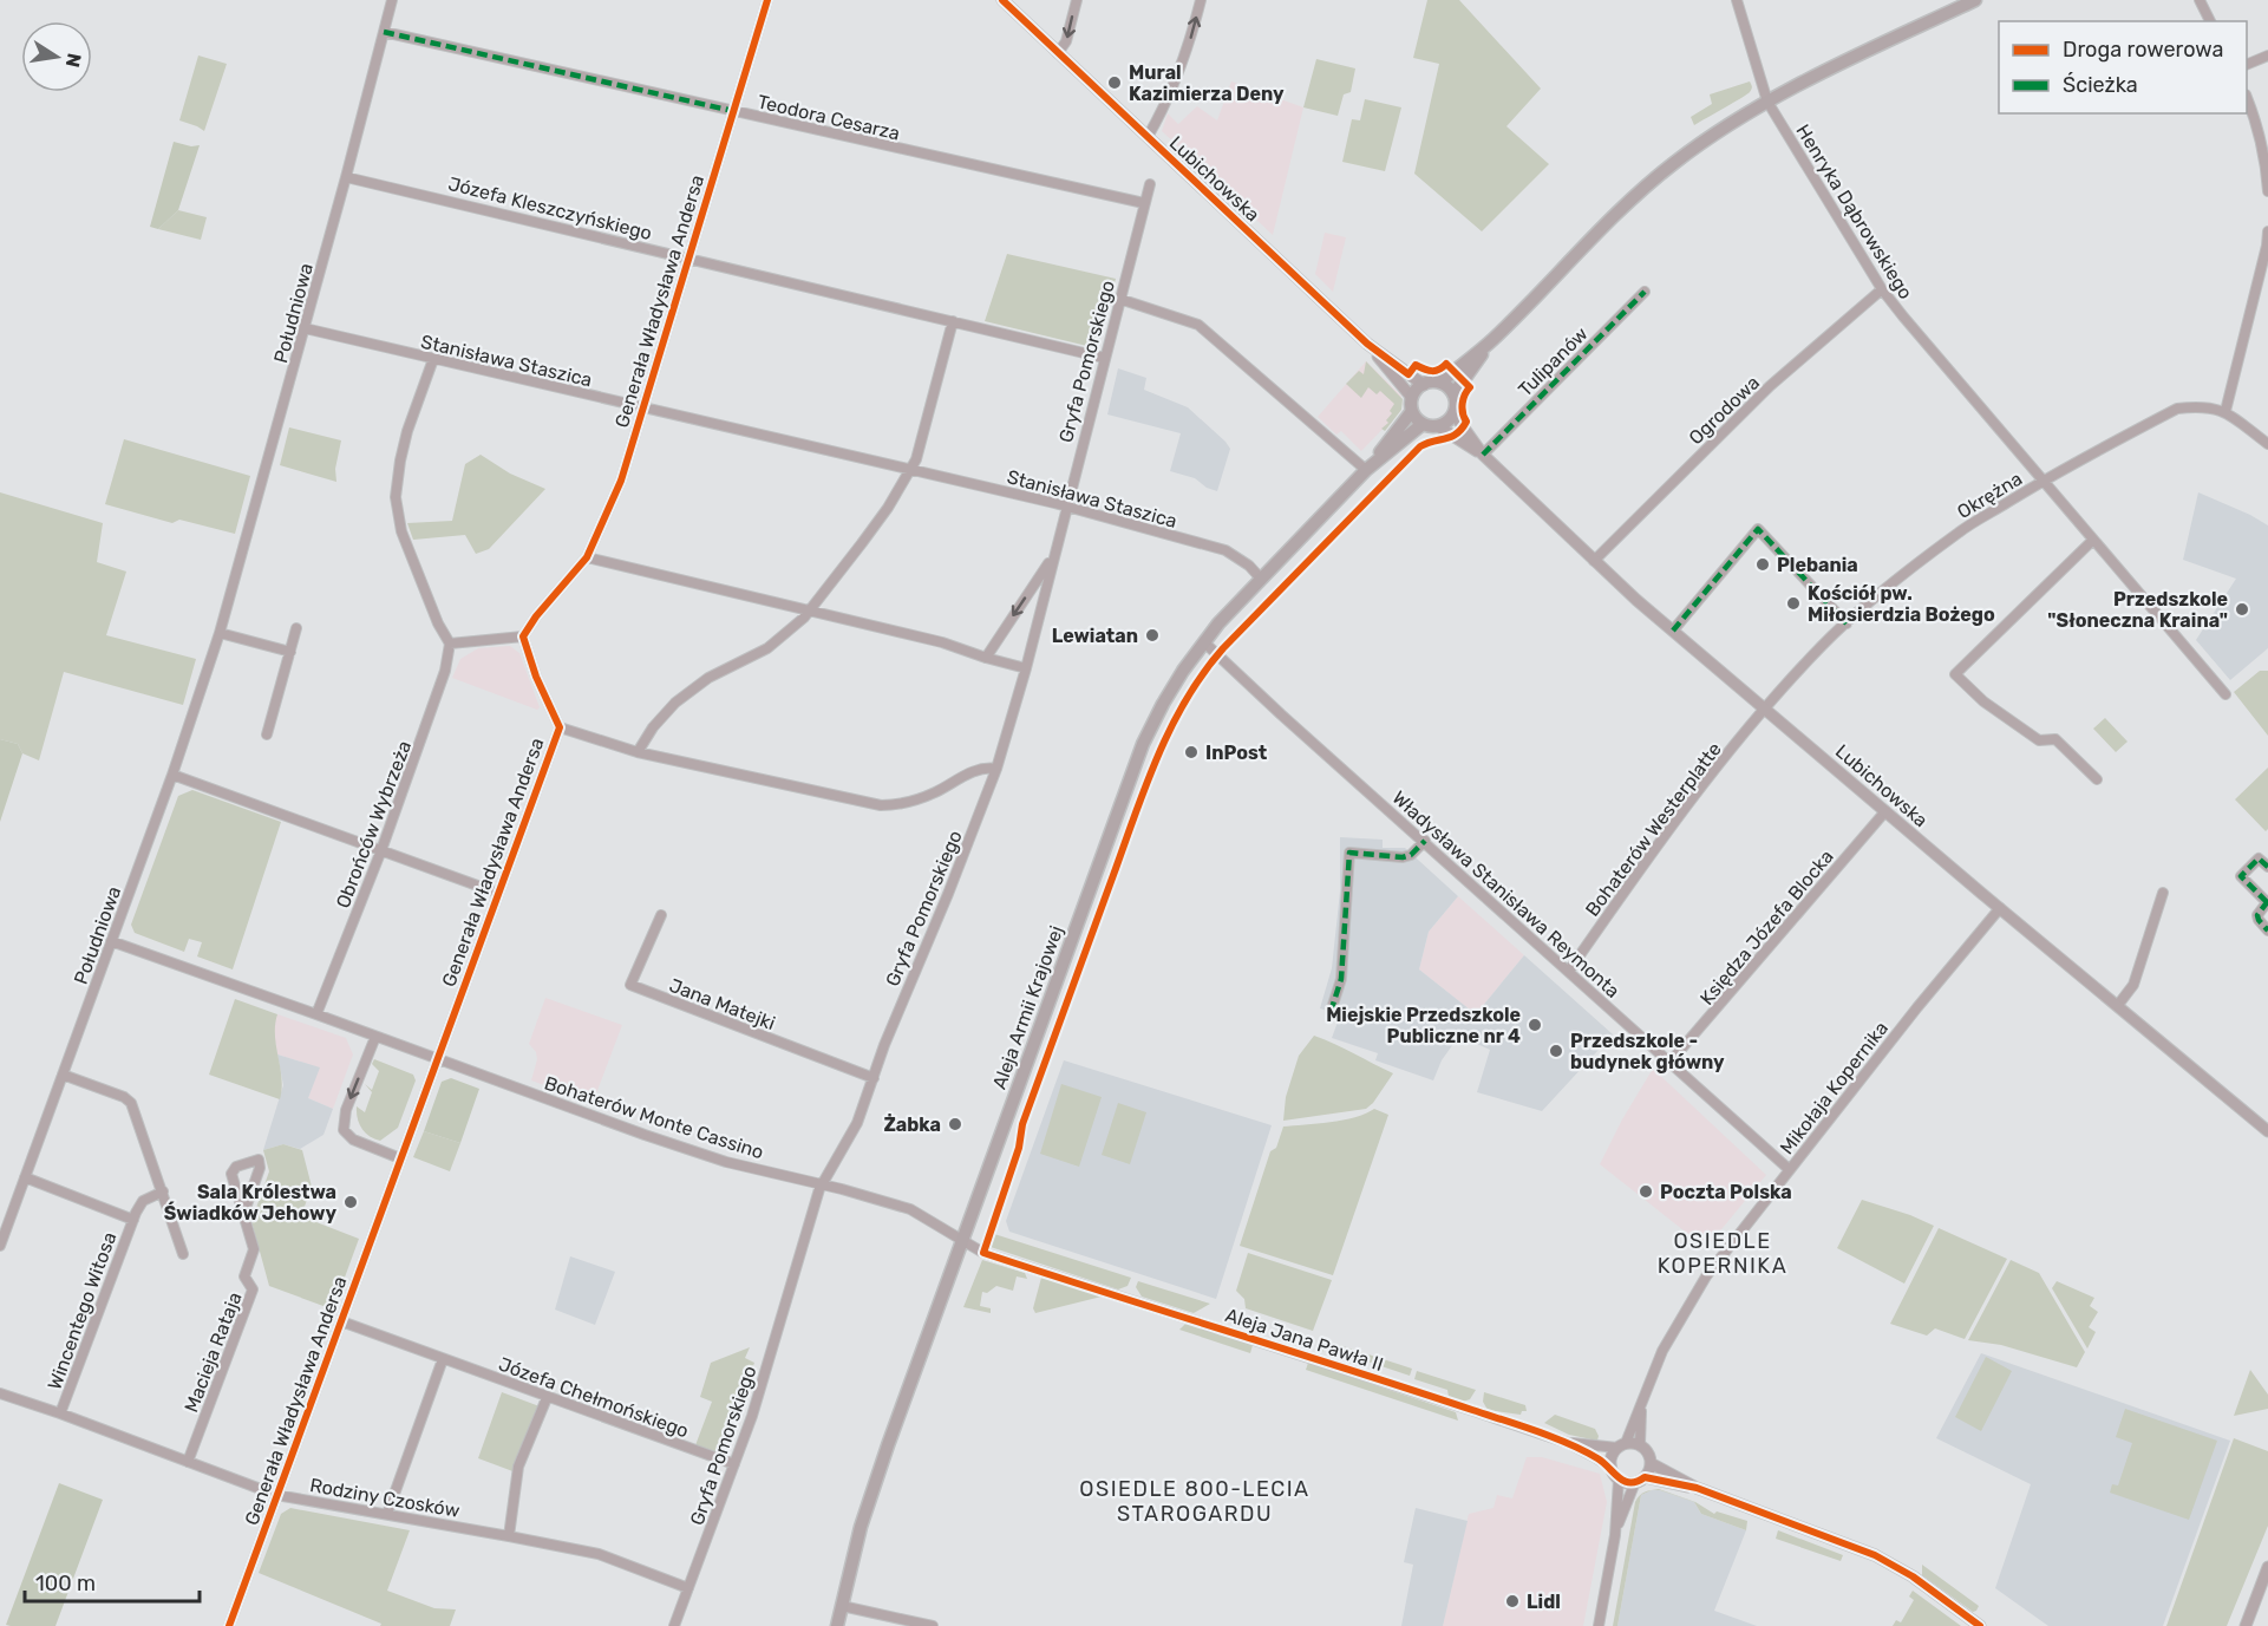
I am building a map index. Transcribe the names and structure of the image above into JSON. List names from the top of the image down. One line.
{"streets":{"main road":["Aleja Armii Krajowej"],"street":["Teodora Cesarza","Lubichowska","Józefa Kleszczyńskiego","Henryka Dąbrowskiego","Generała Władysława Andersa","Południowa","Stanisława Staszica","Gryfa Pomorskiego","Tulipanów","Ogrodowa","Okrężna","Obrońców Wybrzeża","Bohaterów Westerplatte","Władysława Stanisława Reymonta","Księdza Józefa Blocka","Jana Matejki","Mikołaja Kopernika","Bohaterów Monte Cassino","Wincentego Witosa","Aleja Jana Pawła II","Macieja Rataja","Józefa Chełmońskiego","Rodziny Czosków"]},"crossings":[["Teodora Cesarza","Generała Władysława Andersa"],["Teodora Cesarza","Południowa"],["Teodora Cesarza","Gryfa Pomorskiego"],["Lubichowska","Tulipanów"],["Lubichowska","Ogrodowa"],["Lubichowska","Okrężna"],["Lubichowska","Bohaterów Westerplatte"],["Lubichowska","Księdza Józefa Blocka"],["Lubichowska","Aleja Armii Krajowej"],["Lubichowska","Mikołaja Kopernika"],["Józefa Kleszczyńskiego","Generała Władysława Andersa"],["Józefa Kleszczyńskiego","Południowa"],["Józefa Kleszczyńskiego","Gryfa Pomorskiego"],["Henryka Dąbrowskiego","Ogrodowa"],["Henryka Dąbrowskiego","Okrężna"],["Generała Władysława Andersa","Stanisława Staszica"],["Generała Władysława Andersa","Bohaterów Monte Cassino"],["Generała Władysława Andersa","Józefa Chełmońskiego"],["Generała Władysława Andersa","Rodziny Czosków"],["Południowa","Stanisława Staszica"],["Południowa","Bohaterów Monte Cassino"],["Południowa","Wincentego Witosa"],["Stanisława Staszica","Gryfa Pomorskiego"],["Stanisława Staszica","Aleja Armii Krajowej"],["Gryfa Pomorskiego","Jana Matejki"],["Gryfa Pomorskiego","Bohaterów Monte Cassino"],["Gryfa Pomorskiego","Józefa Chełmońskiego"],["Gryfa Pomorskiego","Rodziny Czosków"],["Okrężna","Bohaterów Westerplatte"],["Obrońców Wybrzeża","Bohaterów Monte Cassino"],["Bohaterów Westerplatte","Władysława Stanisława Reymonta"],["Władysława Stanisława Reymonta","Księdza Józefa Blocka"],["Władysława Stanisława Reymonta","Aleja Armii Krajowej"],["Władysława Stanisława Reymonta","Mikołaja Kopernika"],["Aleja Armii Krajowej","Bohaterów Monte Cassino"],["Aleja Armii Krajowej","Aleja Jana Pawła II"],["Mikołaja Kopernika","Aleja Jana Pawła II"],["Bohaterów Monte Cassino","Aleja Jana Pawła II"],["Wincentego Witosa","Rodziny Czosków"],["Macieja Rataja","Rodziny Czosków"]],"districts":["OSIEDLE KOPERNIKA","OSIEDLE 800-LECIA STAROGARDU"],"places":["Mural Kazimierza Deny","Plebania","Kościół pw. Miłosierdzia Bożego","Przedszkole \"Słoneczna Kraina\"","Lewiatan","InPost","Miejskie Przedszkole Publiczne nr 4","Przedszkole - budynek główny","Żabka","Poczta Polska","Sala Królestwa Świadków Jehowy","Lidl"],"legend":["Droga rowerowa","Ścieżka"],"scale_bar":"100 m","north":"right"}
